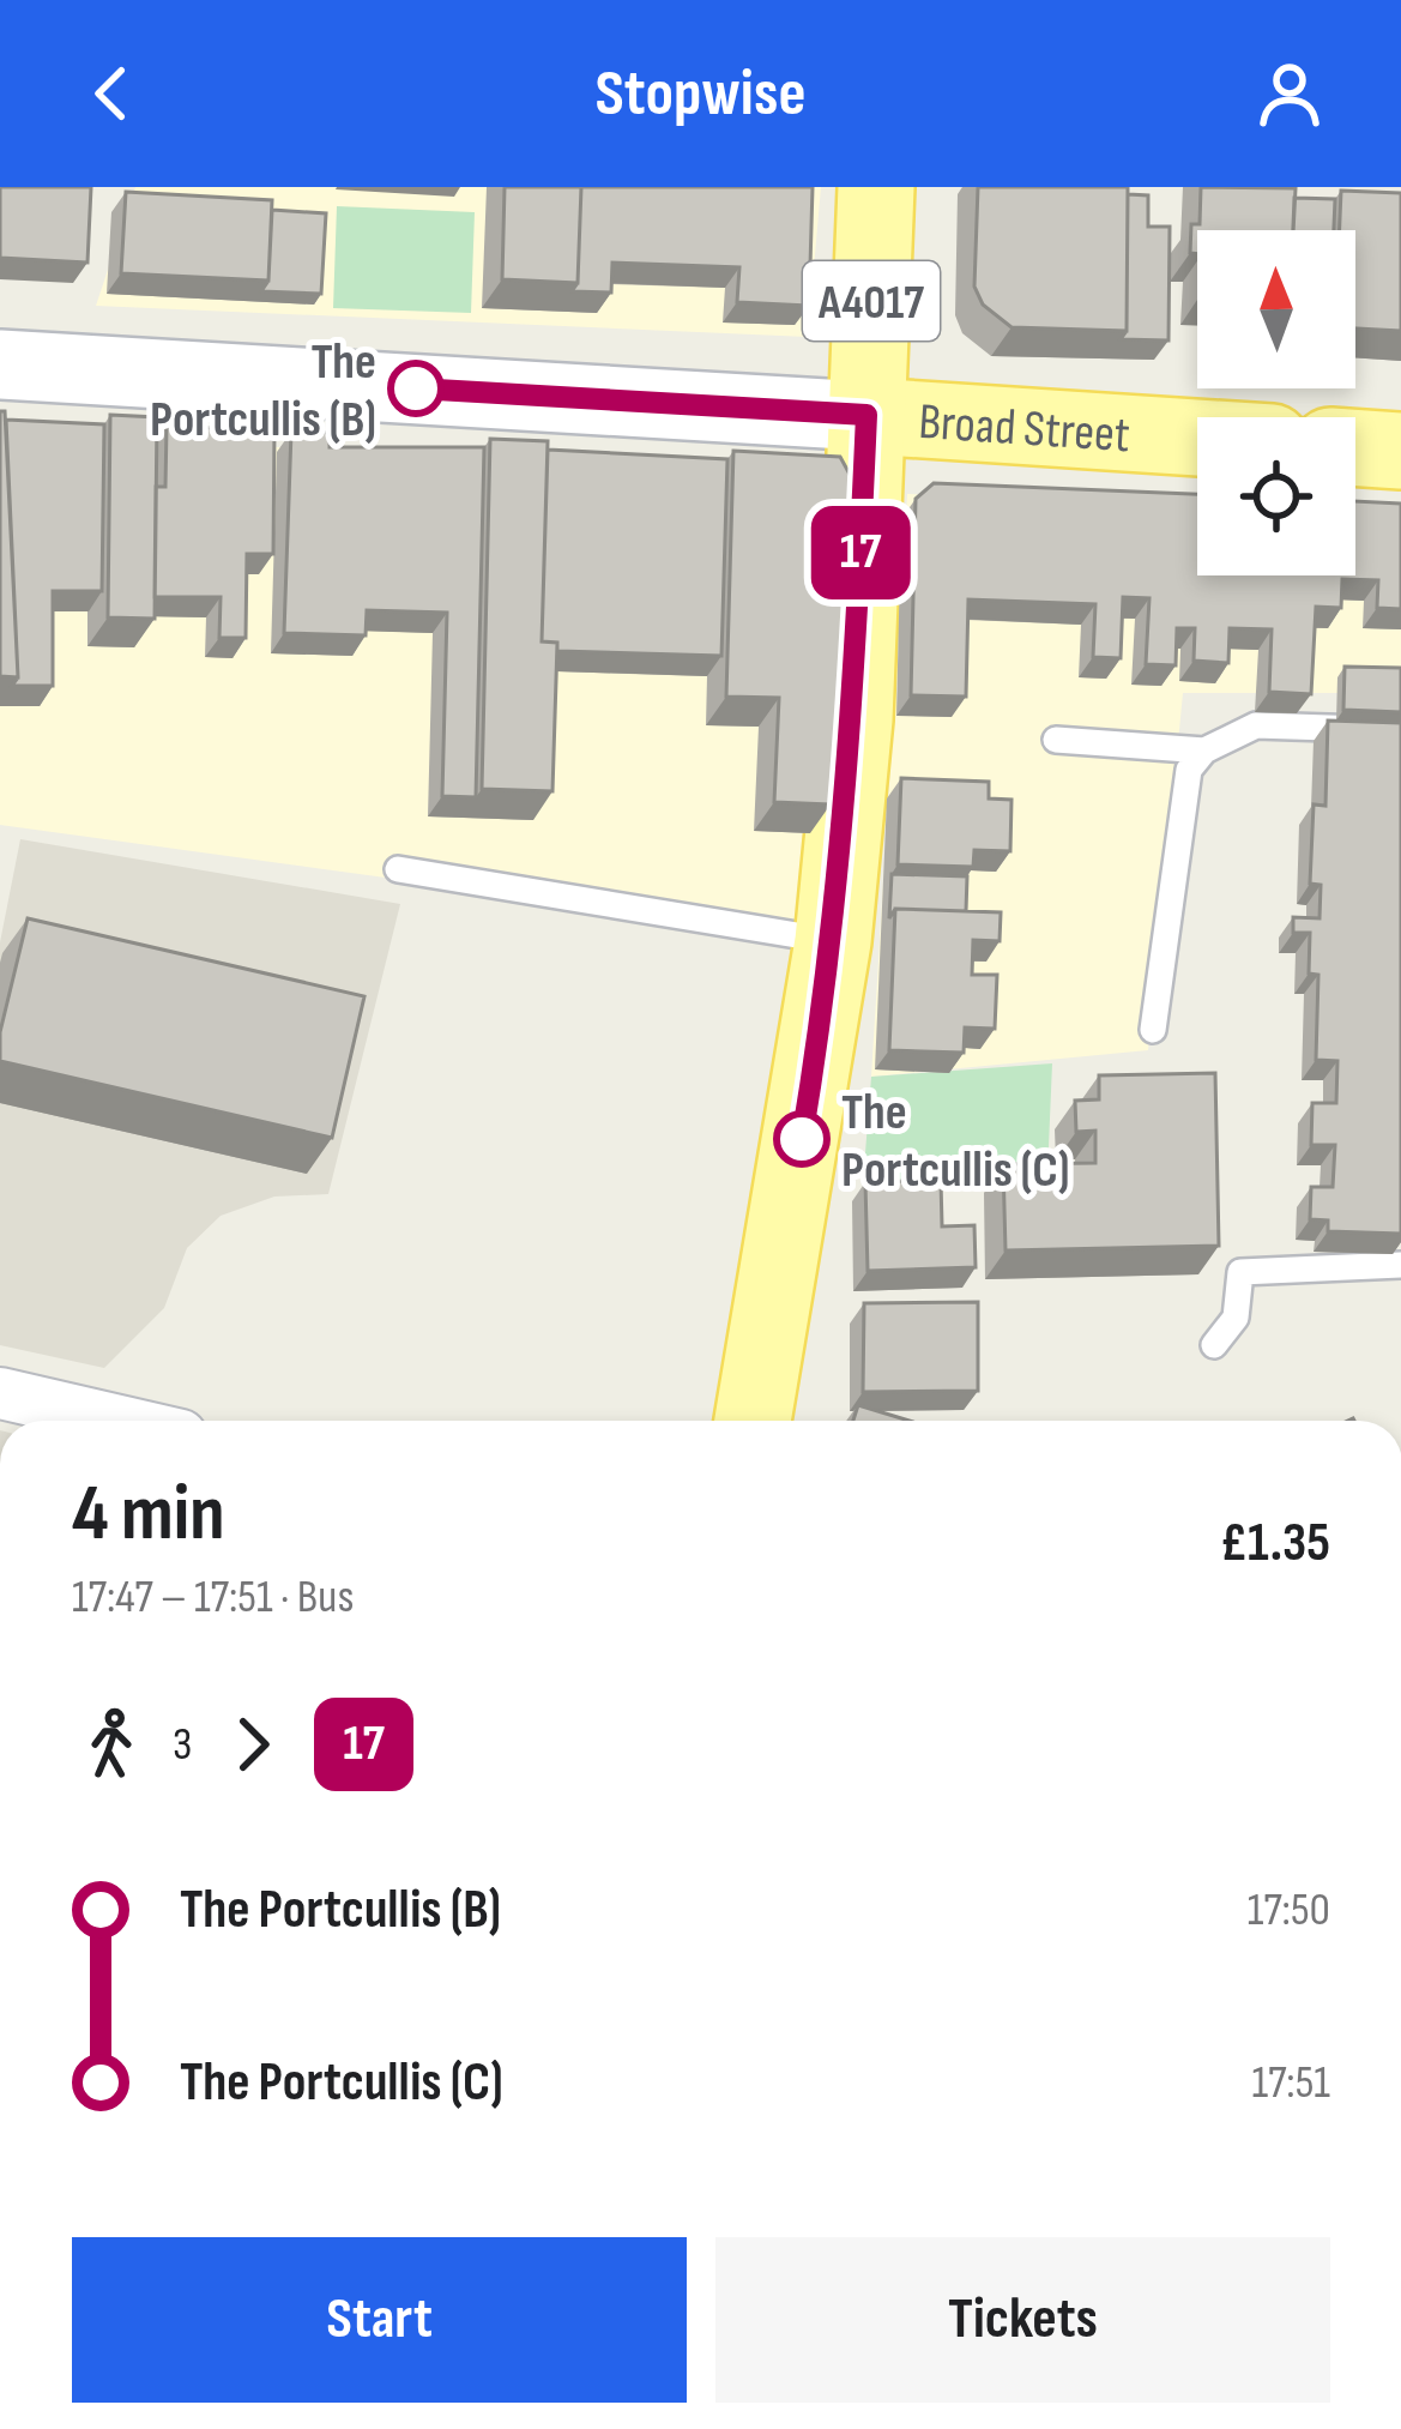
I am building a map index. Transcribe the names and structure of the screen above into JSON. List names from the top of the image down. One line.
{"streets":{"main road":["A4017","Broad Street"]},"crossings":[["A4017","Broad Street"]],"places":["The Portcullis (B)","The Portcullis (C)"],"lines":["bus line 17"],"north":"top","page":{"header":"Stopwise","on_map":"17","heading":["4 min","17:47 – 17:51 · Bus","£1.35"],"legs":["3","17"],"list":[{"name":"The Portcullis (B)","value":"17:50"},{"name":"The Portcullis (C)","value":"17:51"}],"buttons":["Start","Tickets"]}}
